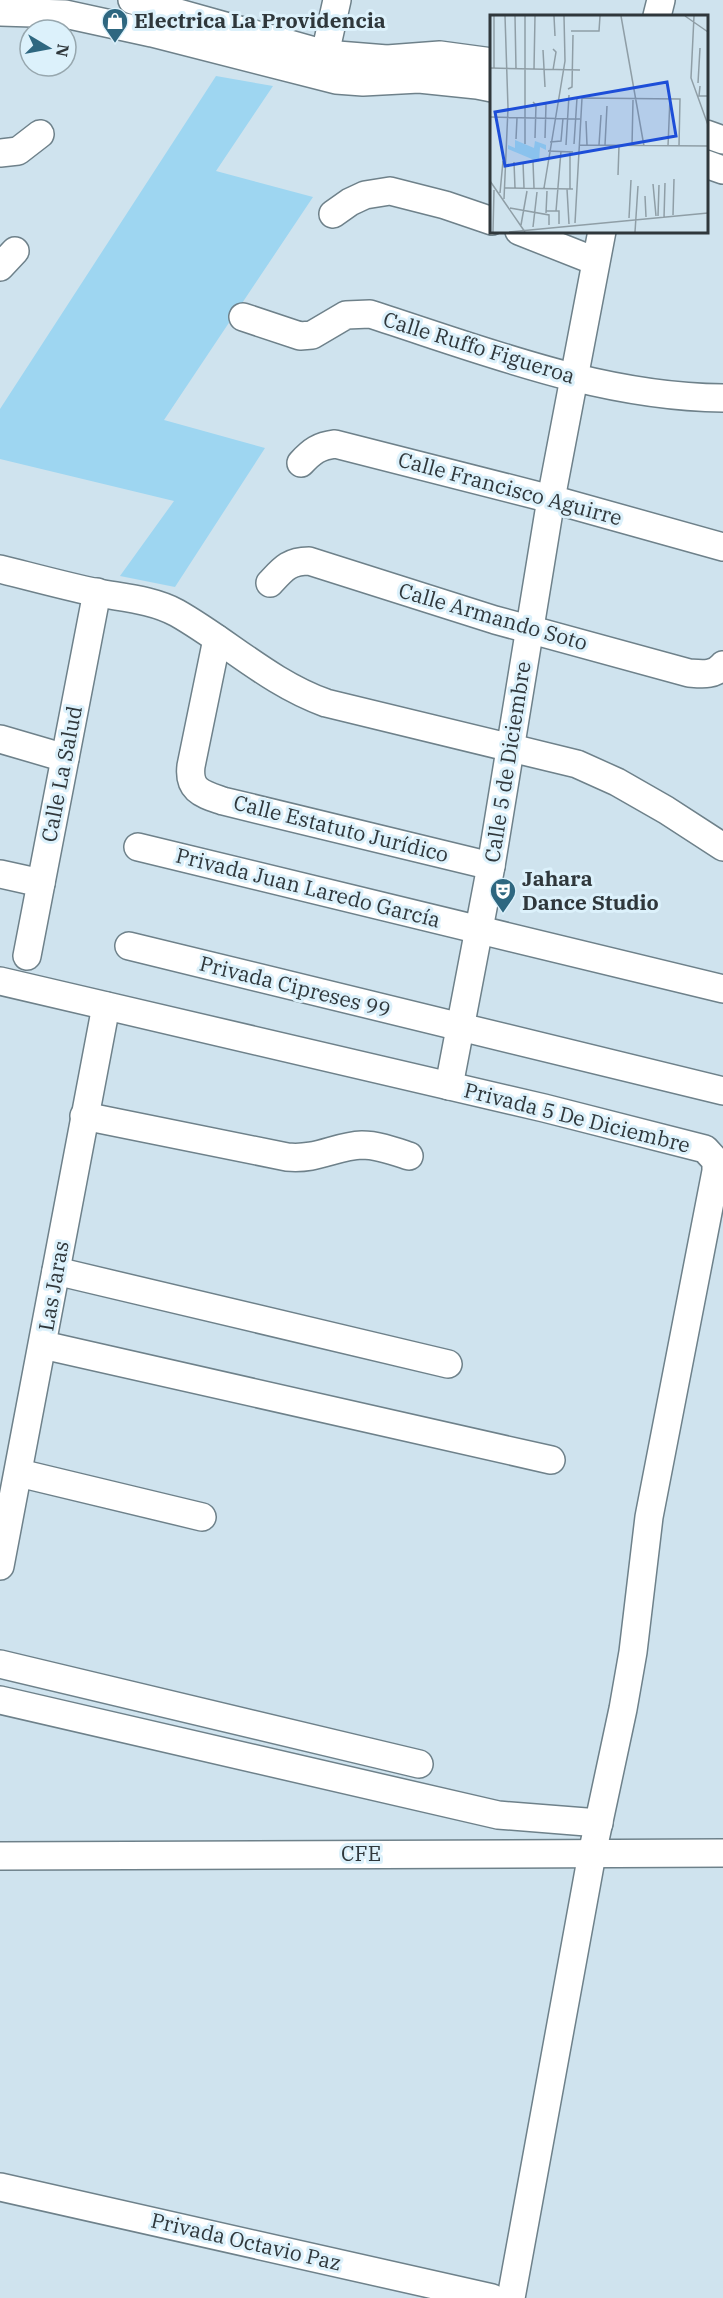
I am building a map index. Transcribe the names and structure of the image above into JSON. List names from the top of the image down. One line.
{"streets":{"street":["Calle Ruffo Figueroa","Calle Francisco Aguirre","Calle Armando Soto","Calle 5 de Diciembre","Calle La Salud","Calle Estatuto Jurídico","Privada Juan Laredo García","Privada Cipreses 99","Privada 5 De Diciembre","Las Jaras","CFE","Privada Octavio Paz"]},"crossings":[["Calle Ruffo Figueroa","Calle 5 de Diciembre"],["Calle Francisco Aguirre","Calle 5 de Diciembre"],["Calle Armando Soto","Calle 5 de Diciembre"],["Calle 5 de Diciembre","Calle Estatuto Jurídico"],["Calle 5 de Diciembre","Privada Juan Laredo García"],["Calle 5 de Diciembre","Privada Cipreses 99"],["Calle 5 de Diciembre","Privada 5 De Diciembre"]],"places":{"shop":["Electrica La Providencia"],"theatre":["Jahara Dance Studio"]},"north":"right"}
